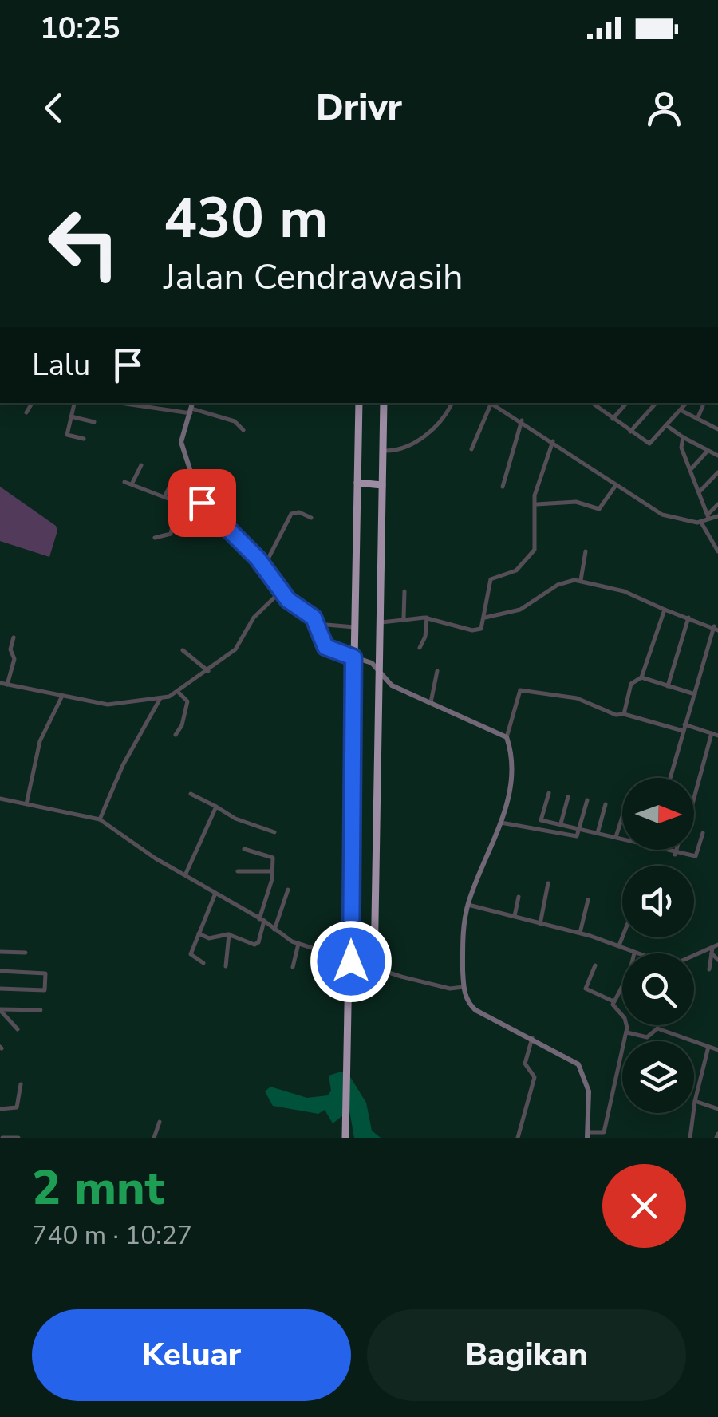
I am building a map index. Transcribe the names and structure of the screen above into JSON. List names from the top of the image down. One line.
{"north":"right","page":{"status":"10:25","header":"Drivr","turn":["430 m","Jalan Cendrawasih"],"then":"Lalu","heading":["2 mnt","740 m · 10:27"],"buttons":["Keluar","Bagikan"]}}
